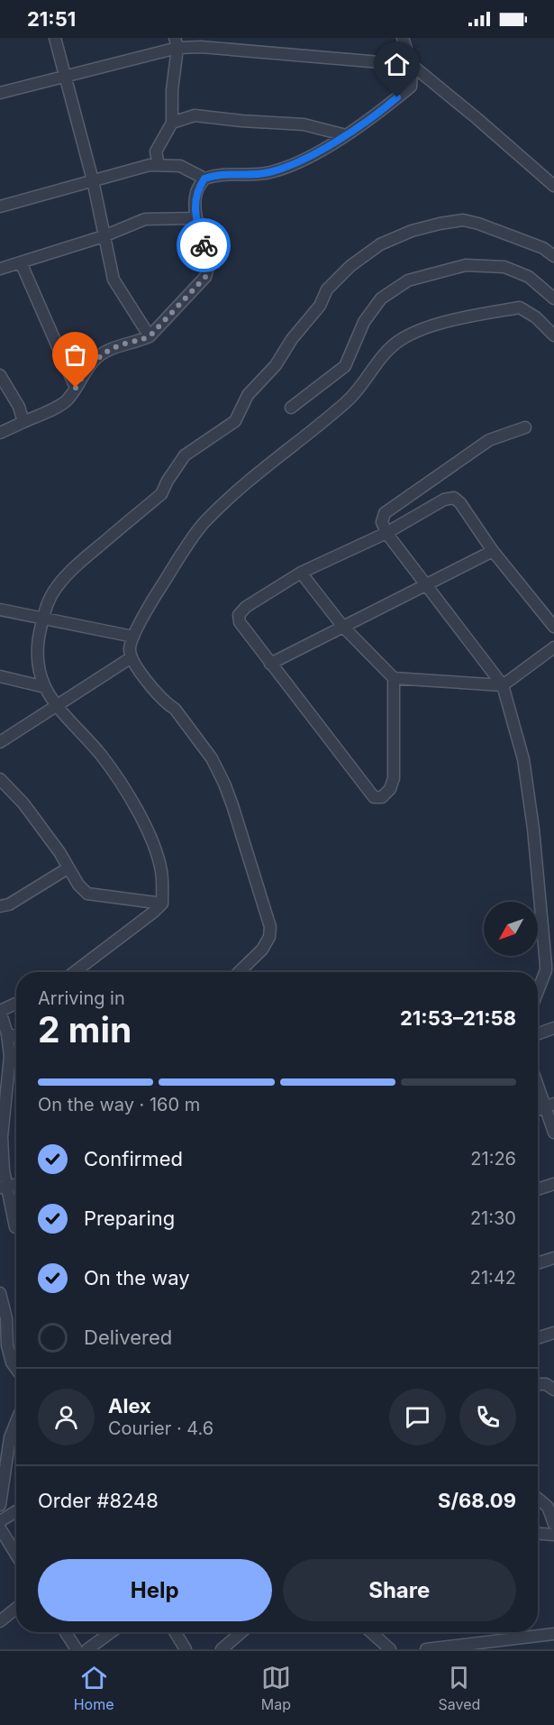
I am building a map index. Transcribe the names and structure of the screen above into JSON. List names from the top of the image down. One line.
{"north":"bottom left","page":{"status":"21:51","heading":["2 min","Arriving in","21:53–21:58"],"panel":["Alex","Courier · 4.6","Order #8248","S/68.09"],"bar":"On the way · 160 m","list":[["Confirmed","21:26"],["Preparing","21:30"],["On the way","21:42"],"Delivered"],"buttons":["Help","Share"],"tabs":["Home","Map","Saved"]}}
